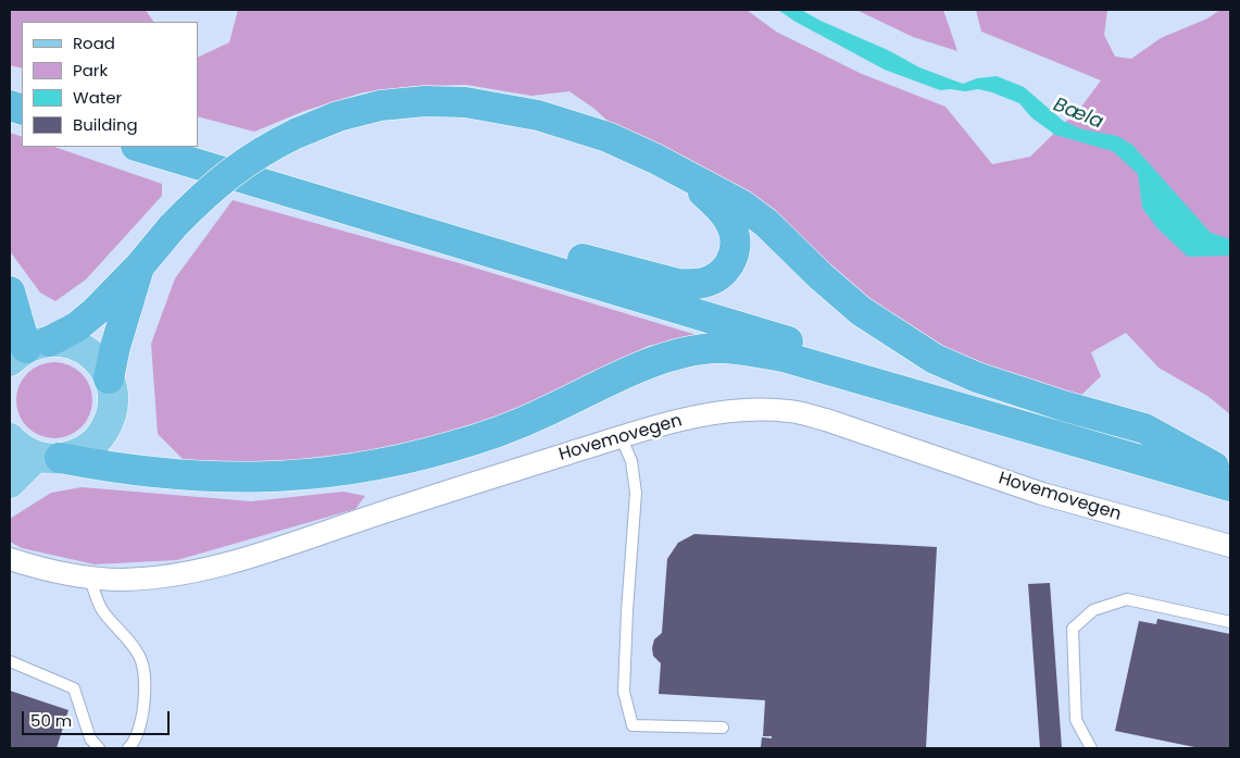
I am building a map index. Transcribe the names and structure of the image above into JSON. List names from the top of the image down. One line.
{"streets":{"street":["Hovemovegen"]},"water":["Bæla"],"legend":["Road","Park","Water","Building"],"scale_bar":"50 m"}
